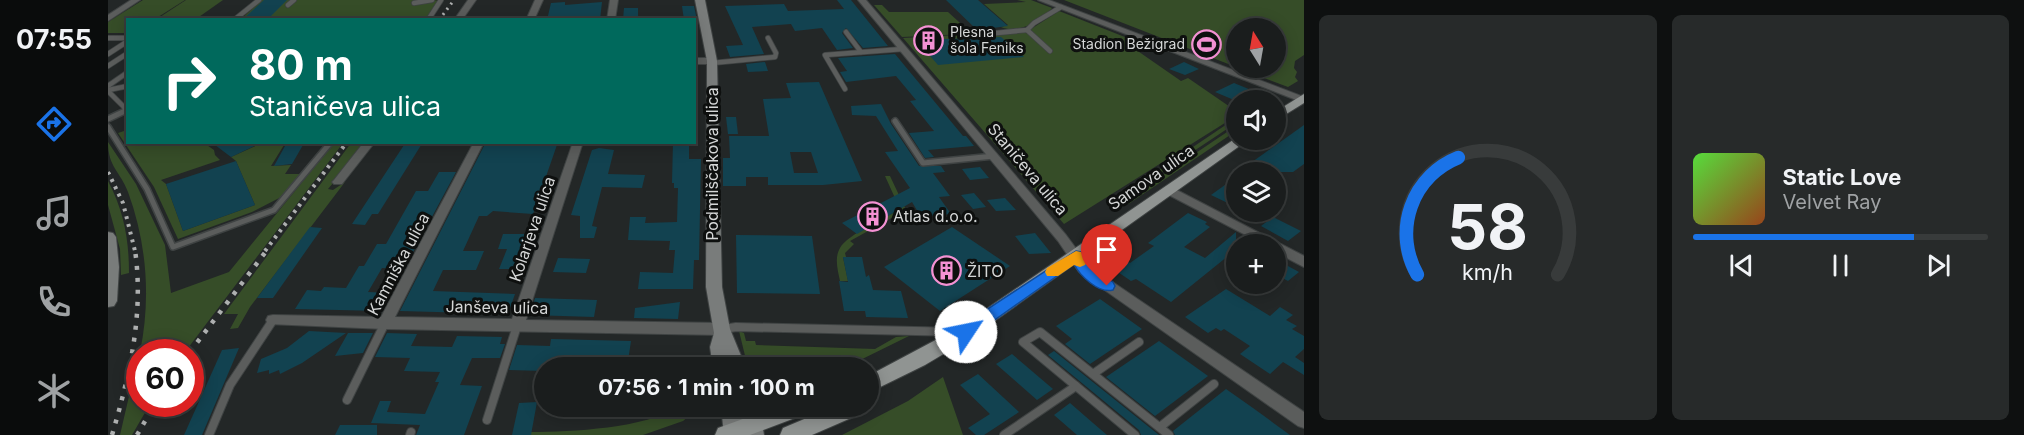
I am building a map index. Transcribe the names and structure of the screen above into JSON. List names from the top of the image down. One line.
{"streets":{"main road":["Samova ulica"],"street":["Podmilščakova ulica","Staničeva ulica","Kolarjeva ulica","Kamniška ulica","Janševa ulica"]},"crossings":[["Podmilščakova ulica","Janševa ulica"],["Staničeva ulica","Samova ulica"],["Kolarjeva ulica","Janševa ulica"],["Kamniška ulica","Janševa ulica"]],"places":{"building":["Plesna šola Feniks","Atlas d.o.o.","ŽITO"],"sports":["Stadion Bežigrad"]},"north":"top","page":{"tabs":"07:55","map_buttons":"+","turn":["80 m","Staničeva ulica"],"song":["Static Love","Velvet Ray"],"limit":"60","trip":"07:56 · 1 min · 100 m","gauge":["58","km/h"]}}
